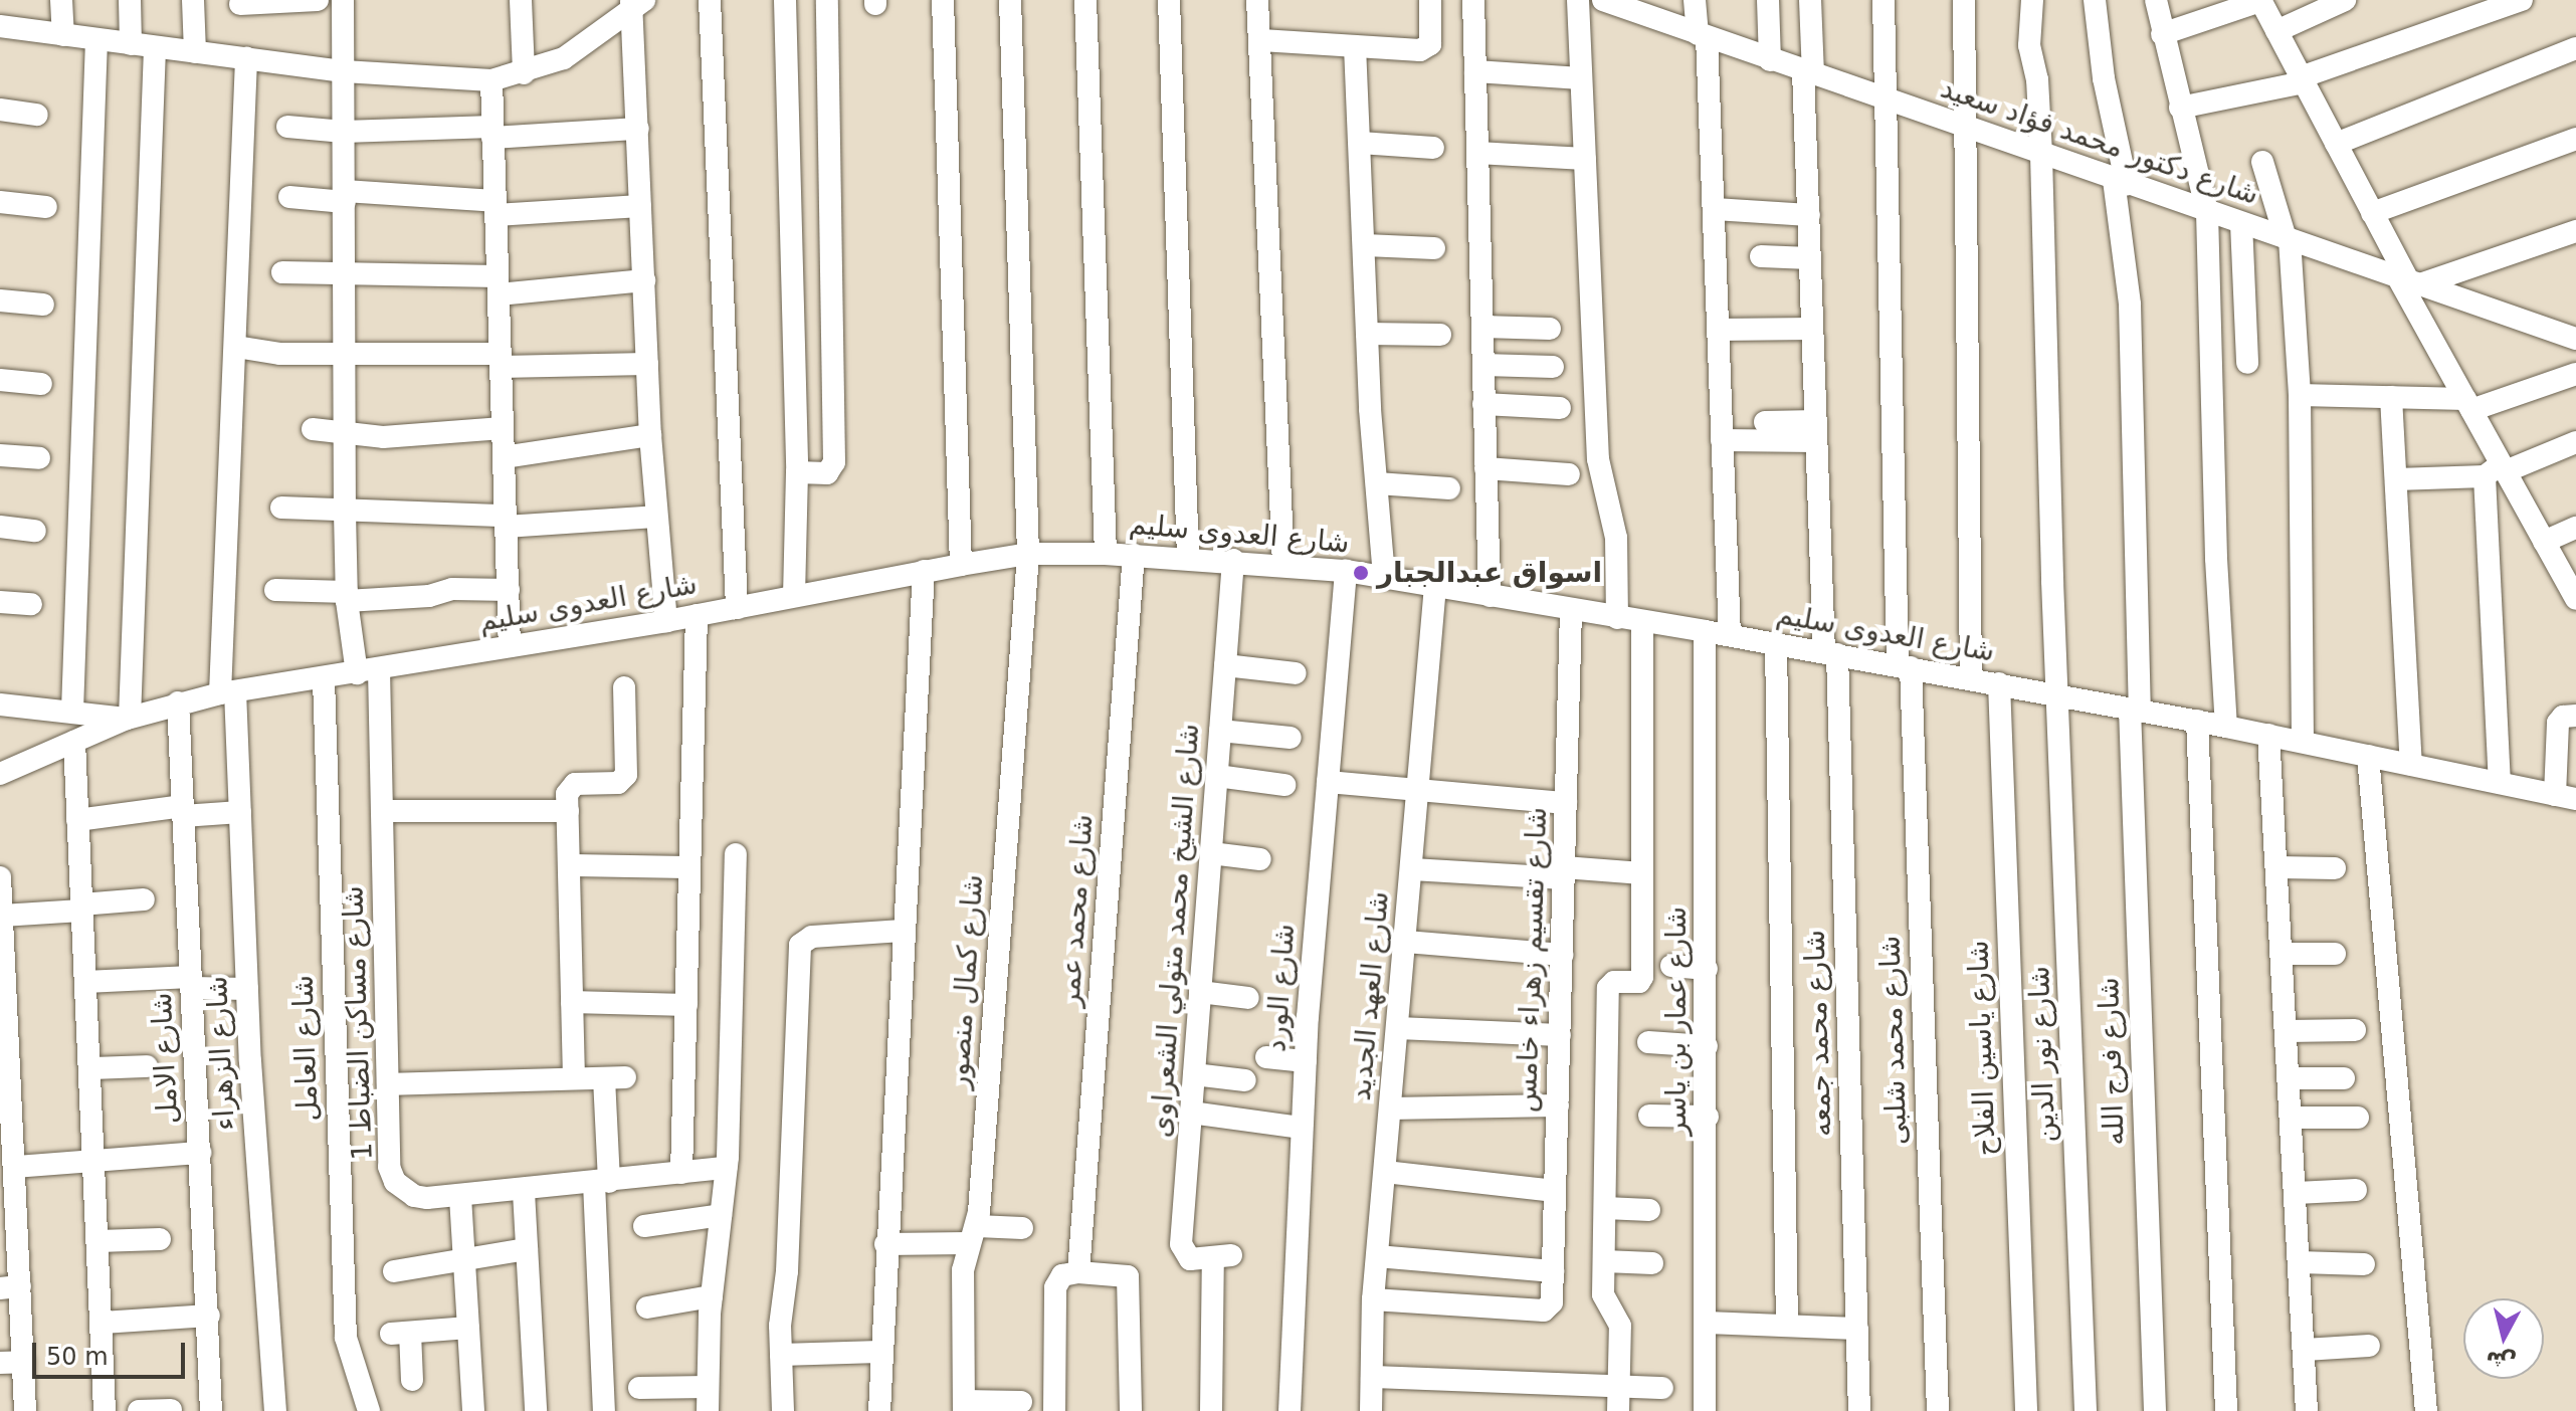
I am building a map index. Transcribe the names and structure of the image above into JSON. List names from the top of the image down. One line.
{"streets":{"street":["شارع دكتور محمد فؤاد سعيد","شارع العدوى سليم","شارع محمد عمر","شارع الشيخ محمد متولي الشعراوى","شارع تقسيم زهراء خامس","شارع كمال منصور","شارع الورد","شارع العهد الجديد","شارع عمار بن ياسر","شارع مساكن الضباط 1","شارع محمد جمعه","شارع محمد شلبى","شارع العامل","شارع ياسين الفلاح","شارع الزهراء","شارع نور الدين","شارع الامل","شارع فرج الله"]},"crossings":[["شارع دكتور محمد فؤاد سعيد","شارع محمد جمعه"],["شارع دكتور محمد فؤاد سعيد","شارع محمد شلبى"],["شارع دكتور محمد فؤاد سعيد","شارع نور الدين"],["شارع دكتور محمد فؤاد سعيد","شارع فرج الله"],["شارع العدوى سليم","شارع محمد عمر"],["شارع العدوى سليم","شارع الشيخ محمد متولي الشعراوى"],["شارع العدوى سليم","شارع تقسيم زهراء خامس"],["شارع العدوى سليم","شارع كمال منصور"],["شارع العدوى سليم","شارع الورد"],["شارع العدوى سليم","شارع العهد الجديد"],["شارع العدوى سليم","شارع عمار بن ياسر"],["شارع العدوى سليم","شارع مساكن الضباط 1"],["شارع العدوى سليم","شارع محمد جمعه"],["شارع العدوى سليم","شارع محمد شلبى"],["شارع العدوى سليم","شارع العامل"],["شارع العدوى سليم","شارع ياسين الفلاح"],["شارع العدوى سليم","شارع الزهراء"],["شارع العدوى سليم","شارع نور الدين"],["شارع العدوى سليم","شارع الامل"],["شارع العدوى سليم","شارع فرج الله"],["شارع تقسيم زهراء خامس","شارع العهد الجديد"]],"places":["اسواق عبدالجبار"],"scale_bar":"50 m","north":"bottom"}
